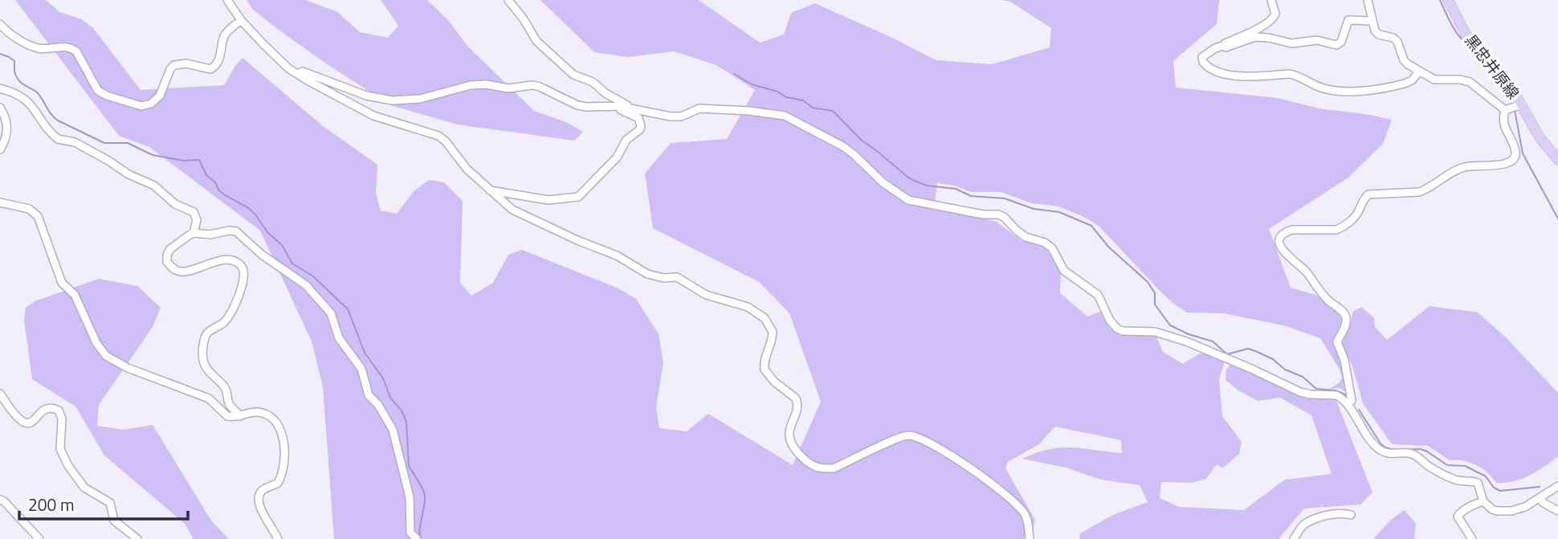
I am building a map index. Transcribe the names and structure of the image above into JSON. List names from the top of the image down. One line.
{"streets":{"main road":["黒忠井原線"]},"scale_bar":"200 m"}
